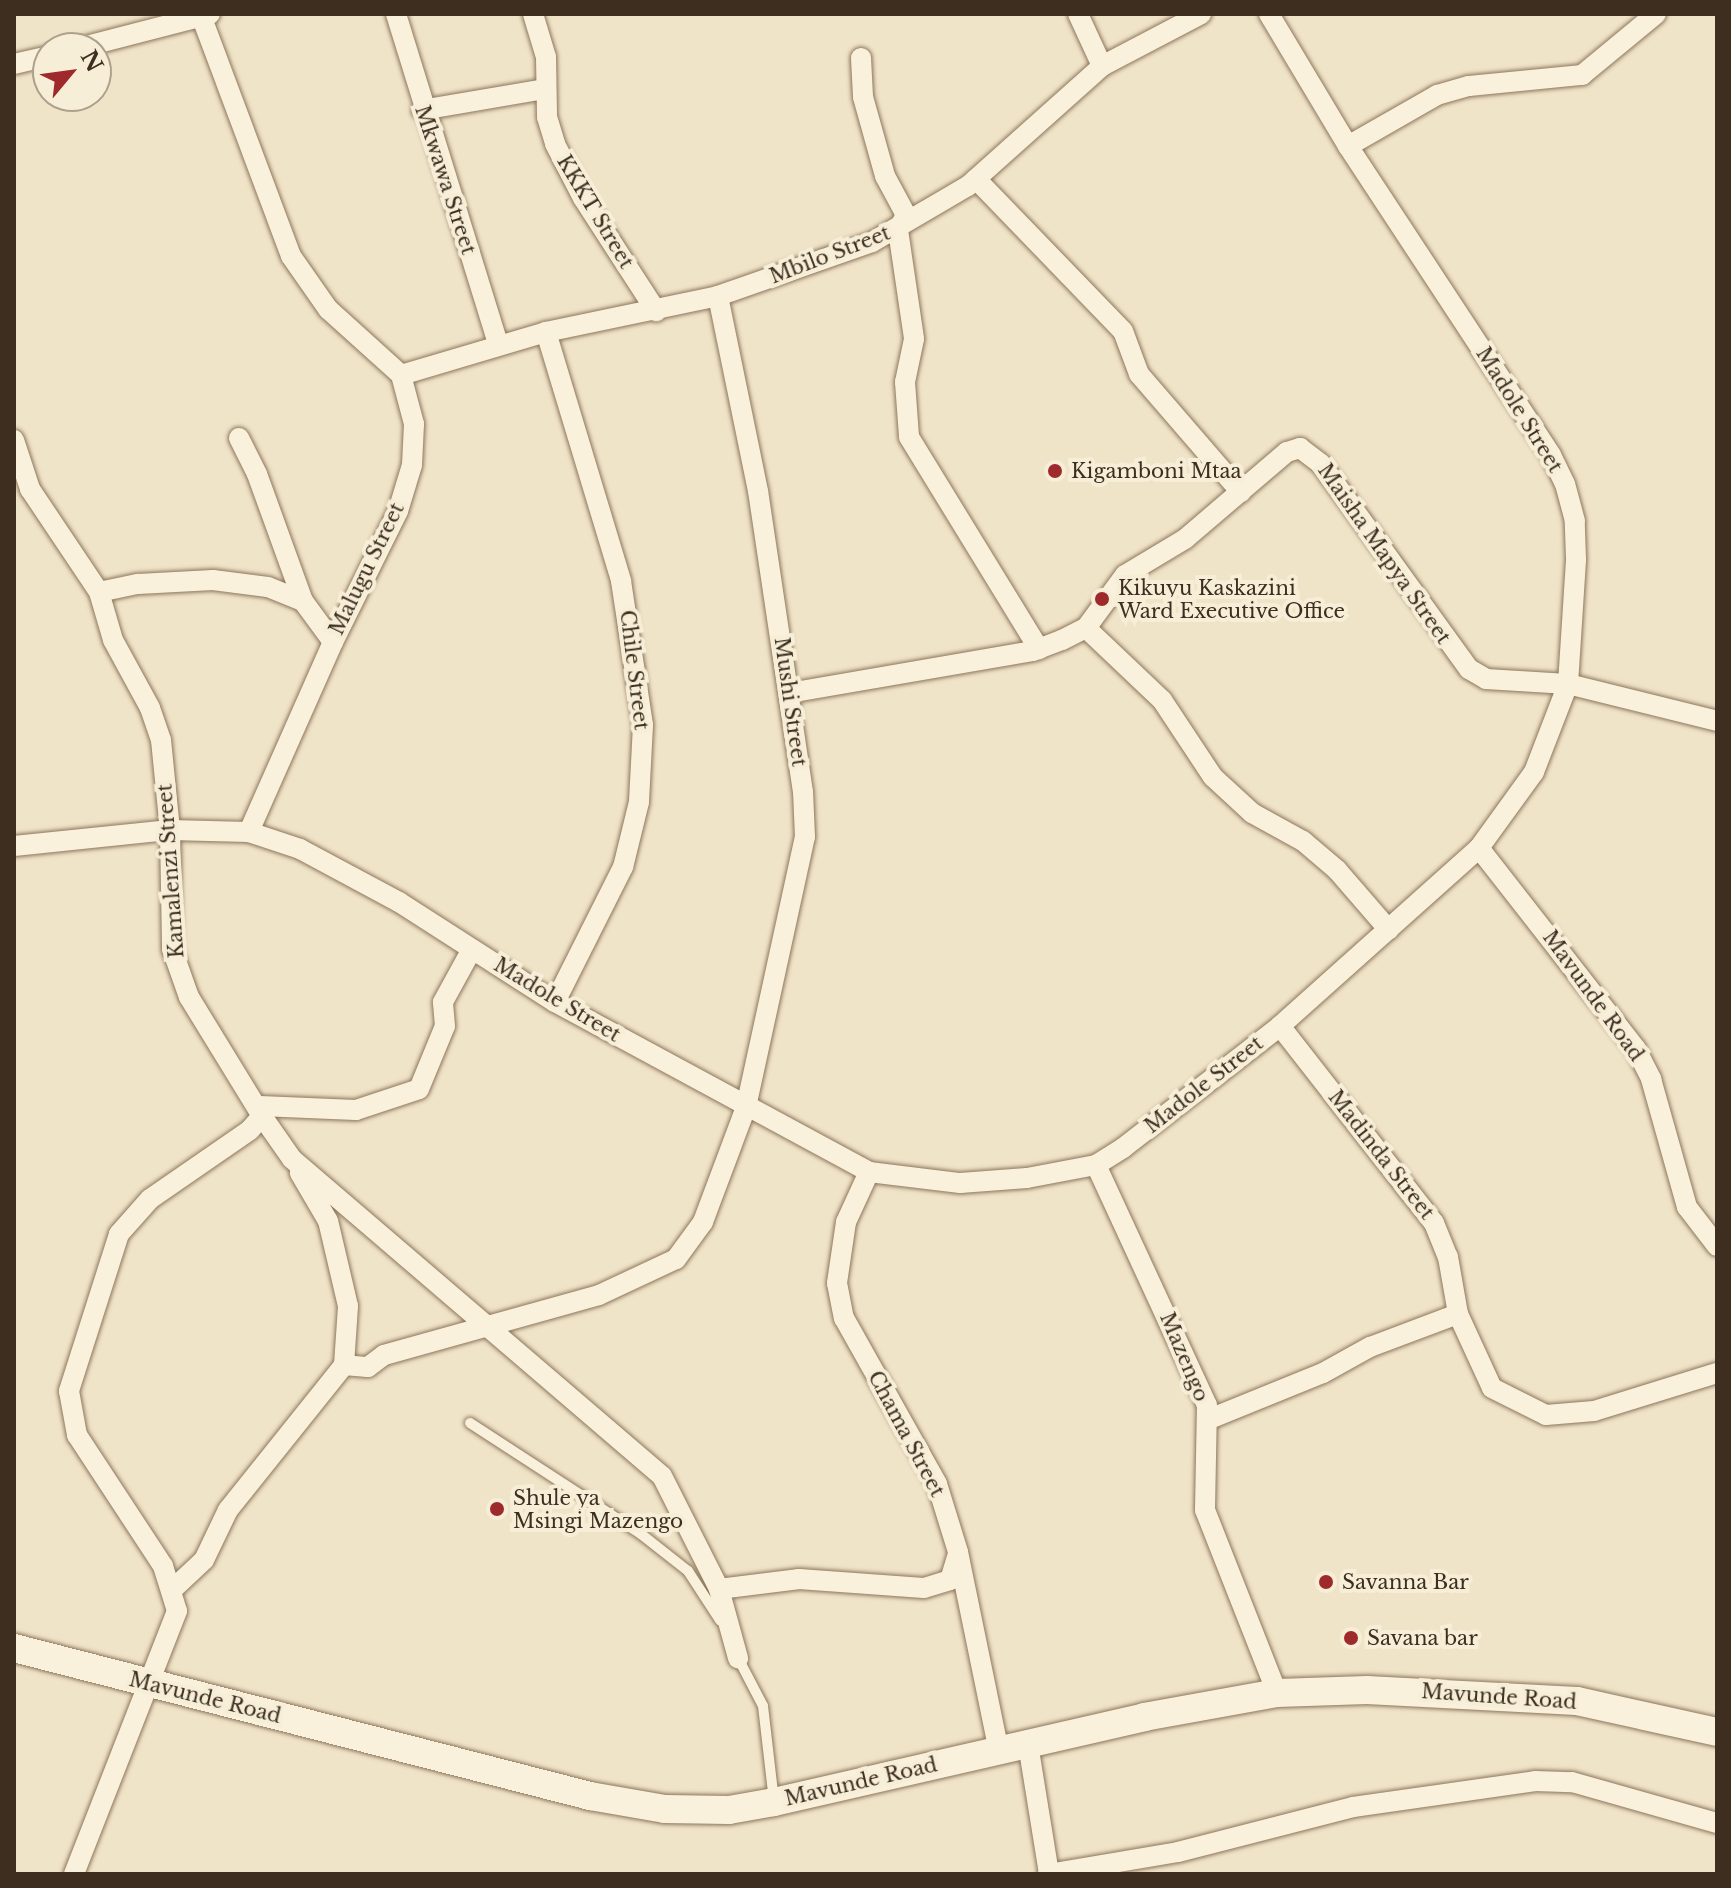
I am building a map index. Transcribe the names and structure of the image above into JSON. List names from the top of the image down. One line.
{"streets":{"street":["Mkwawa Street","KKKT Street","Mbilo Street","Madole Street","Maisha Mapya Street","Malugu Street","Chile Street","Mushi Street","Kamalenzi Street","Mavunde Road","Madinda Street","Mazengo","Chama Street"]},"crossings":[["Mkwawa Street","Mbilo Street"],["KKKT Street","Mbilo Street"],["Mbilo Street","Malugu Street"],["Mbilo Street","Chile Street"],["Mbilo Street","Mushi Street"],["Madole Street","Maisha Mapya Street"],["Madole Street","Malugu Street"],["Madole Street","Chile Street"],["Madole Street","Mushi Street"],["Madole Street","Kamalenzi Street"],["Madole Street","Mavunde Road"],["Madole Street","Madinda Street"],["Madole Street","Mazengo"],["Madole Street","Chama Street"],["Maisha Mapya Street","Mushi Street"],["Mavunde Road","Mazengo"],["Mavunde Road","Chama Street"]],"places":["Kigamboni Mtaa","Kikuyu Kaskazini Ward Executive Office","Shule ya Msingi Mazengo","Savanna Bar","Savana bar"],"north":"top right"}
